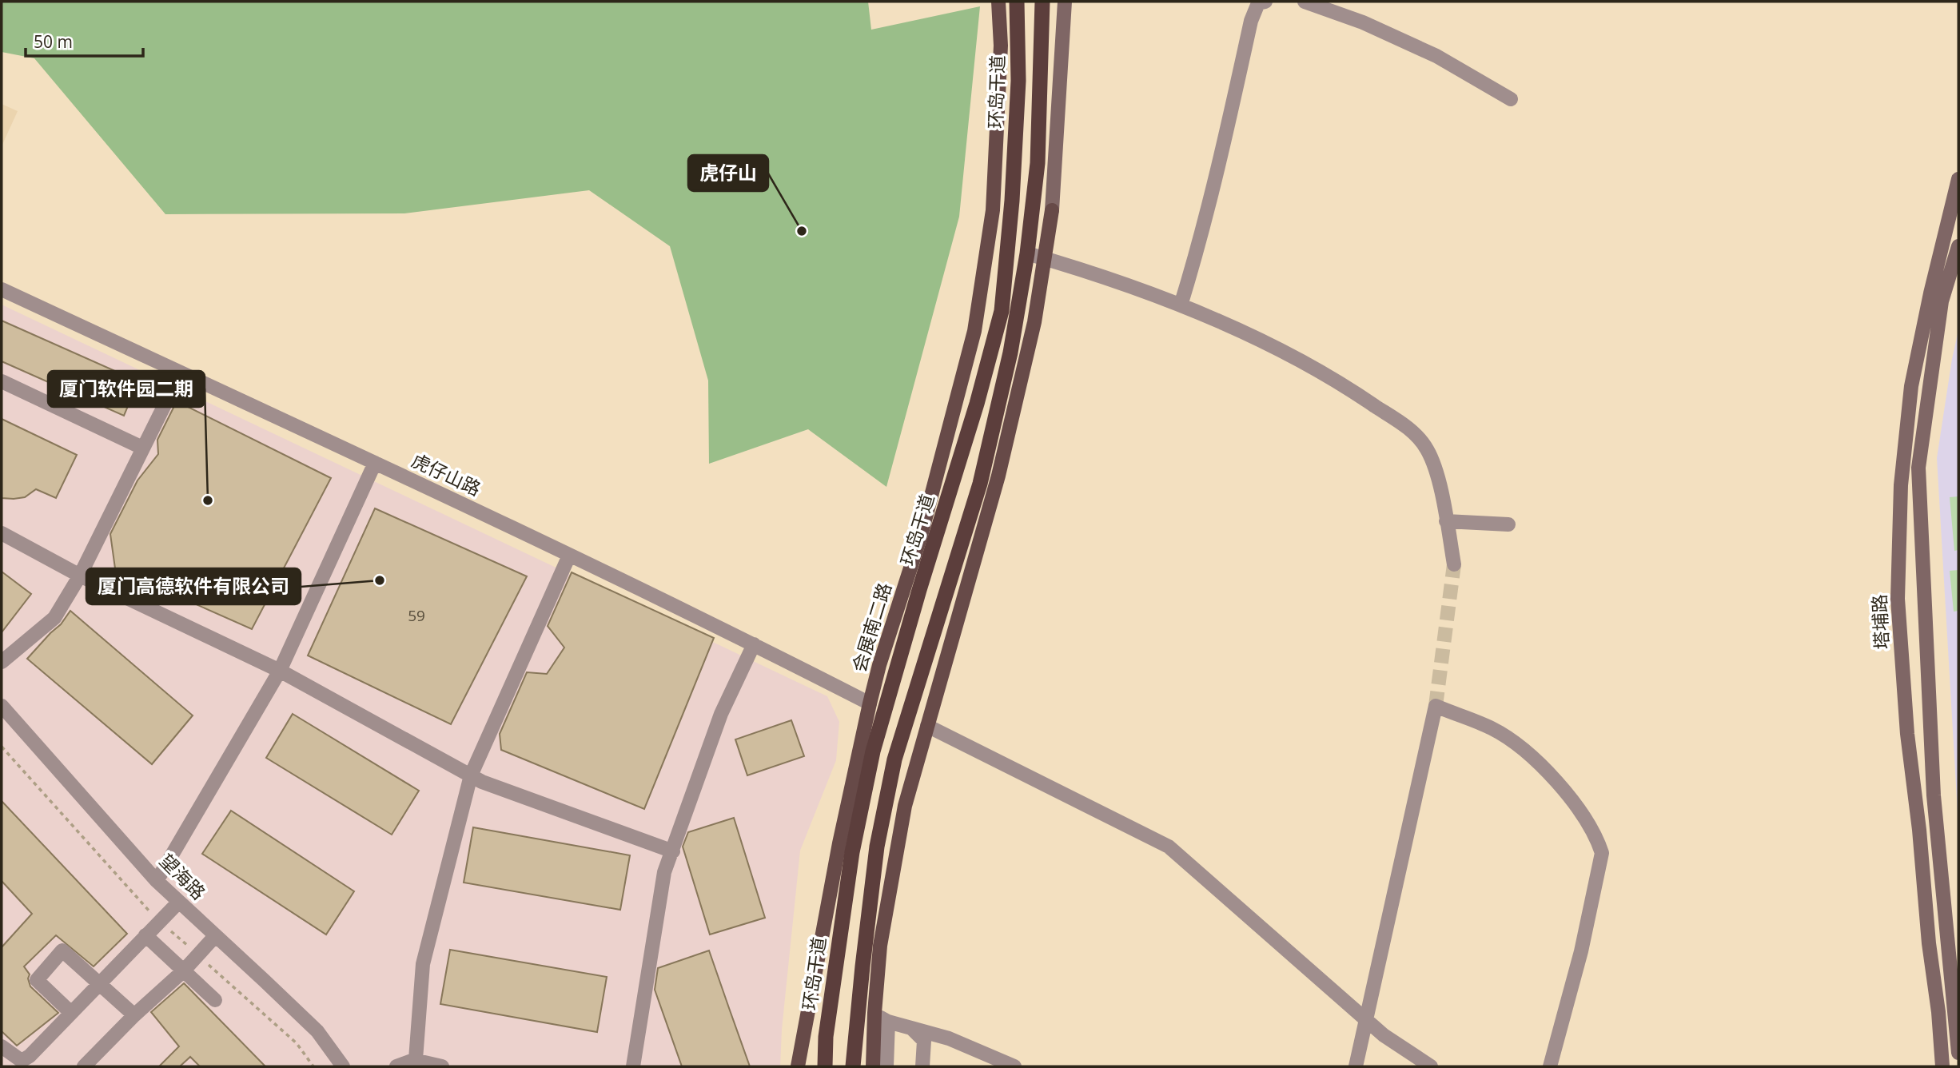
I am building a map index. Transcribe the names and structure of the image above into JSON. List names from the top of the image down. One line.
{"streets":{"highway":["环岛干道"],"main road":["塔埔路","会展南二路"],"street":["虎仔山路","望海路"]},"crossings":[["虎仔山路","会展南二路"]],"places":["虎仔山","厦门软件园二期","厦门高德软件有限公司"],"house_numbers":["59"],"scale_bar":"50 m"}
